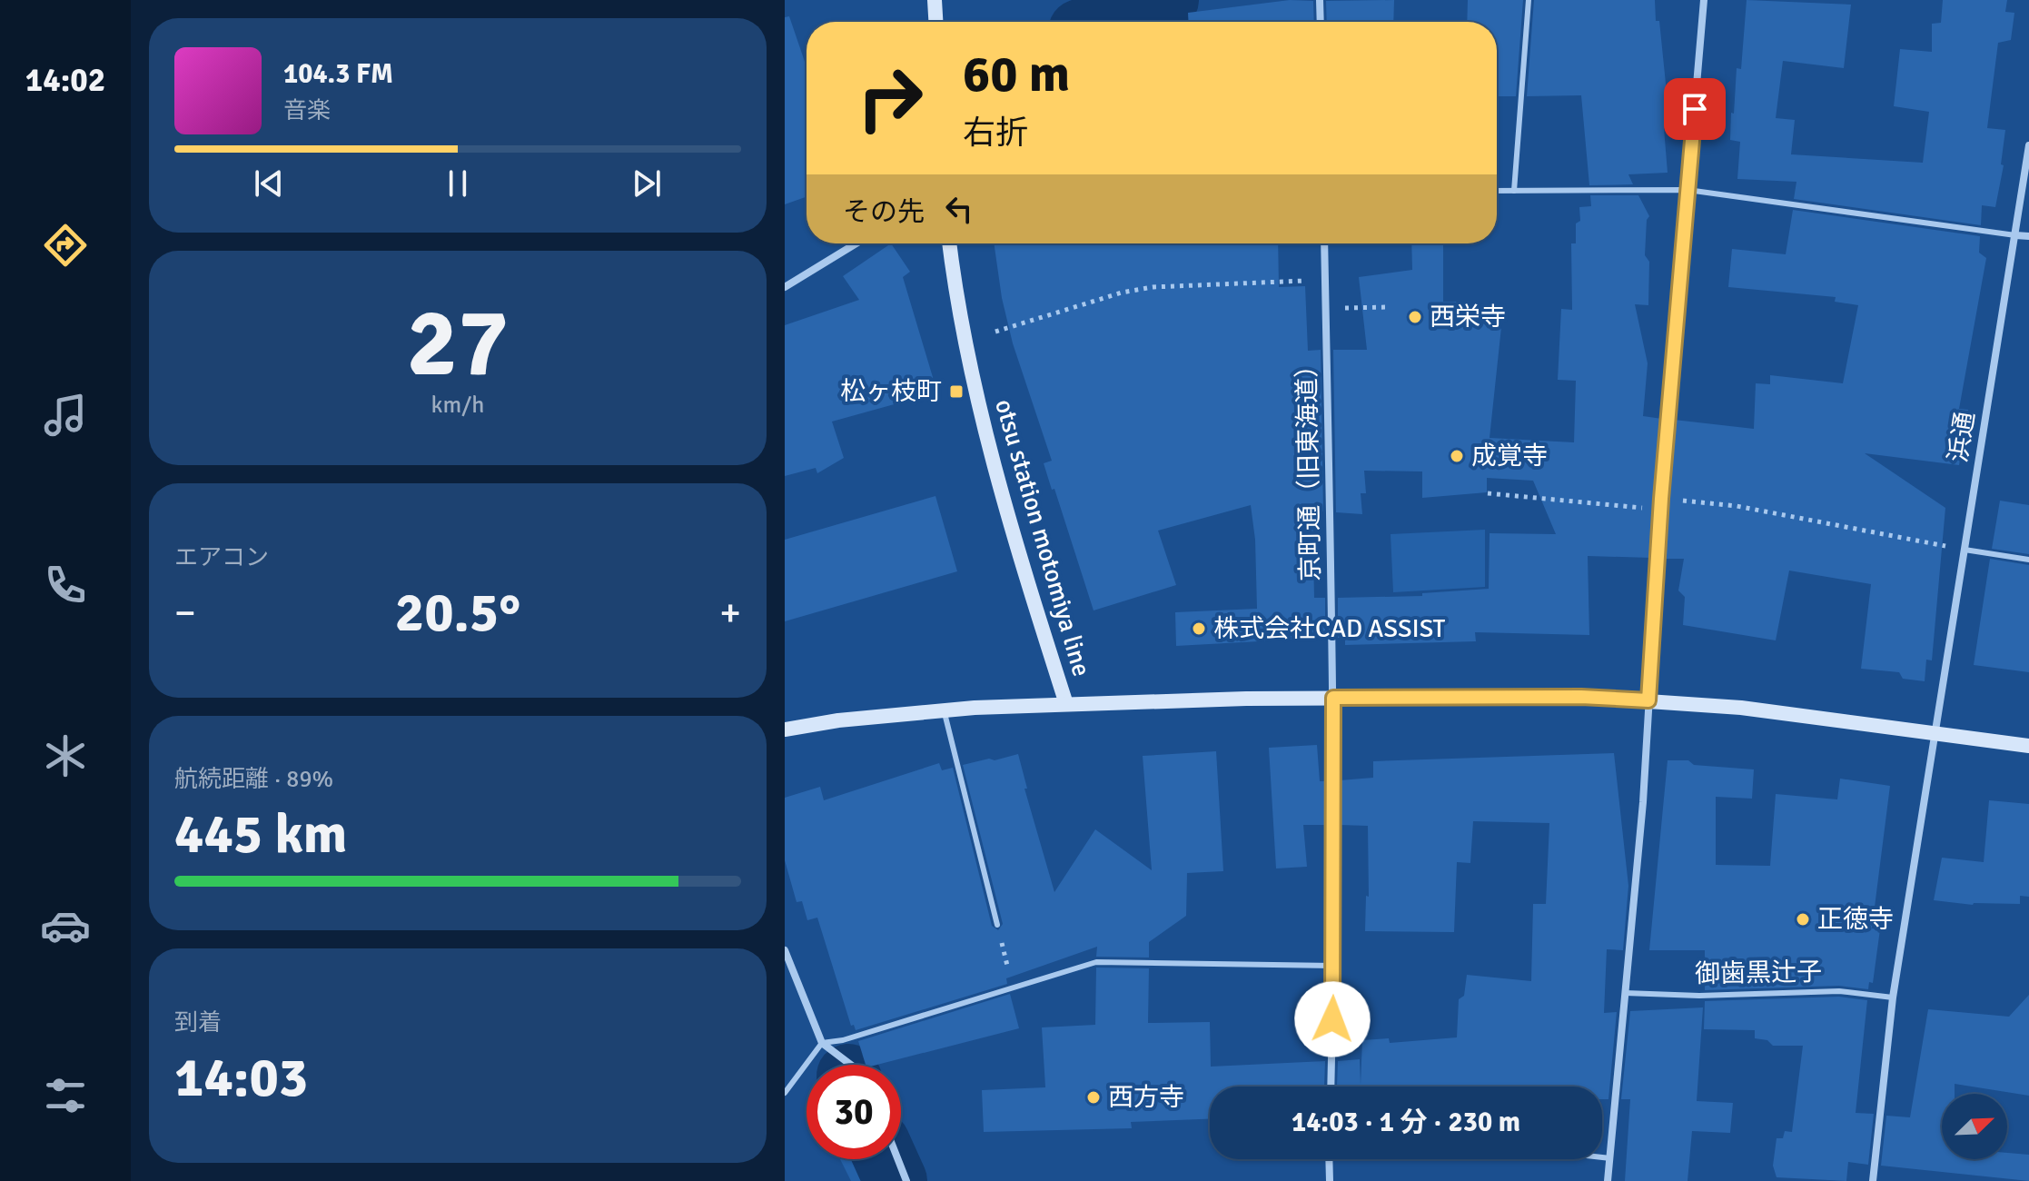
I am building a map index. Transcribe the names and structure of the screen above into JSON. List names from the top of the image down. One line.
{"streets":{"street":["浜通","京町通（旧東海道）","otsu station motomiya line"],"lane":["御歯黒辻子"]},"crossings":[["浜通","御歯黒辻子"]],"places":{"other":["西栄寺","成覚寺","株式会社CAD ASSIST","正徳寺","西方寺"],"transit":["松ヶ枝町"]},"north":"top right","page":{"tabs":"14:02","turn":["60 m","右折"],"song":["104.3 FM","音楽"],"then":"その先","tile":[["27","km/h"],"エアコン",["航続距離 · 89%","445 km"],["到着","14:03"]],"heat":["−","20.5°","+"],"limit":"30","trip":"14:03 · 1 分 · 230 m"}}
